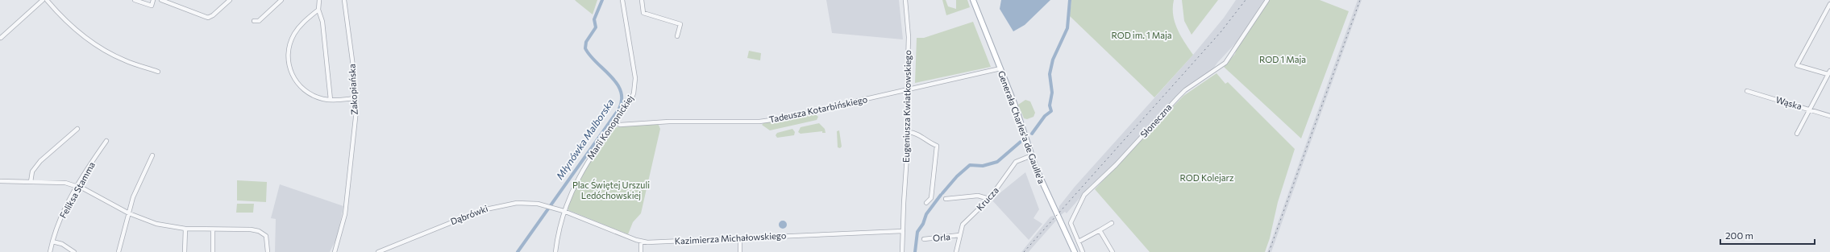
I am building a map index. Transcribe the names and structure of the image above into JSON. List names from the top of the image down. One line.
{"streets":{"main road":["Generała Charles'a de Gaulle'a"],"street":["Zakopiańska","Wąska","Eugeniusza Kwiatkowskiego","Tadeusza Kotarbińskiego","Słoneczna","Marii Konopnickiej","Feliksa Stamma","Krucza","Dąbrówki","Orla","Kazimierza Michałowskiego"]},"crossings":[["Eugeniusza Kwiatkowskiego","Tadeusza Kotarbińskiego"],["Eugeniusza Kwiatkowskiego","Kazimierza Michałowskiego"],["Tadeusza Kotarbińskiego","Marii Konopnickiej"],["Tadeusza Kotarbińskiego","Generała Charles'a de Gaulle'a"],["Marii Konopnickiej","Dąbrówki"],["Marii Konopnickiej","Kazimierza Michałowskiego"],["Generała Charles'a de Gaulle'a","Krucza"],["Krucza","Orla"],["Dąbrówki","Kazimierza Michałowskiego"]],"water":["Młynówka Malborska"],"parks":["ROD im. 1 Maja","ROD 1 Maja","ROD Kolejarz","Plac Świętej Urszuli Ledóchowskiej"],"scale_bar":"200 m"}
